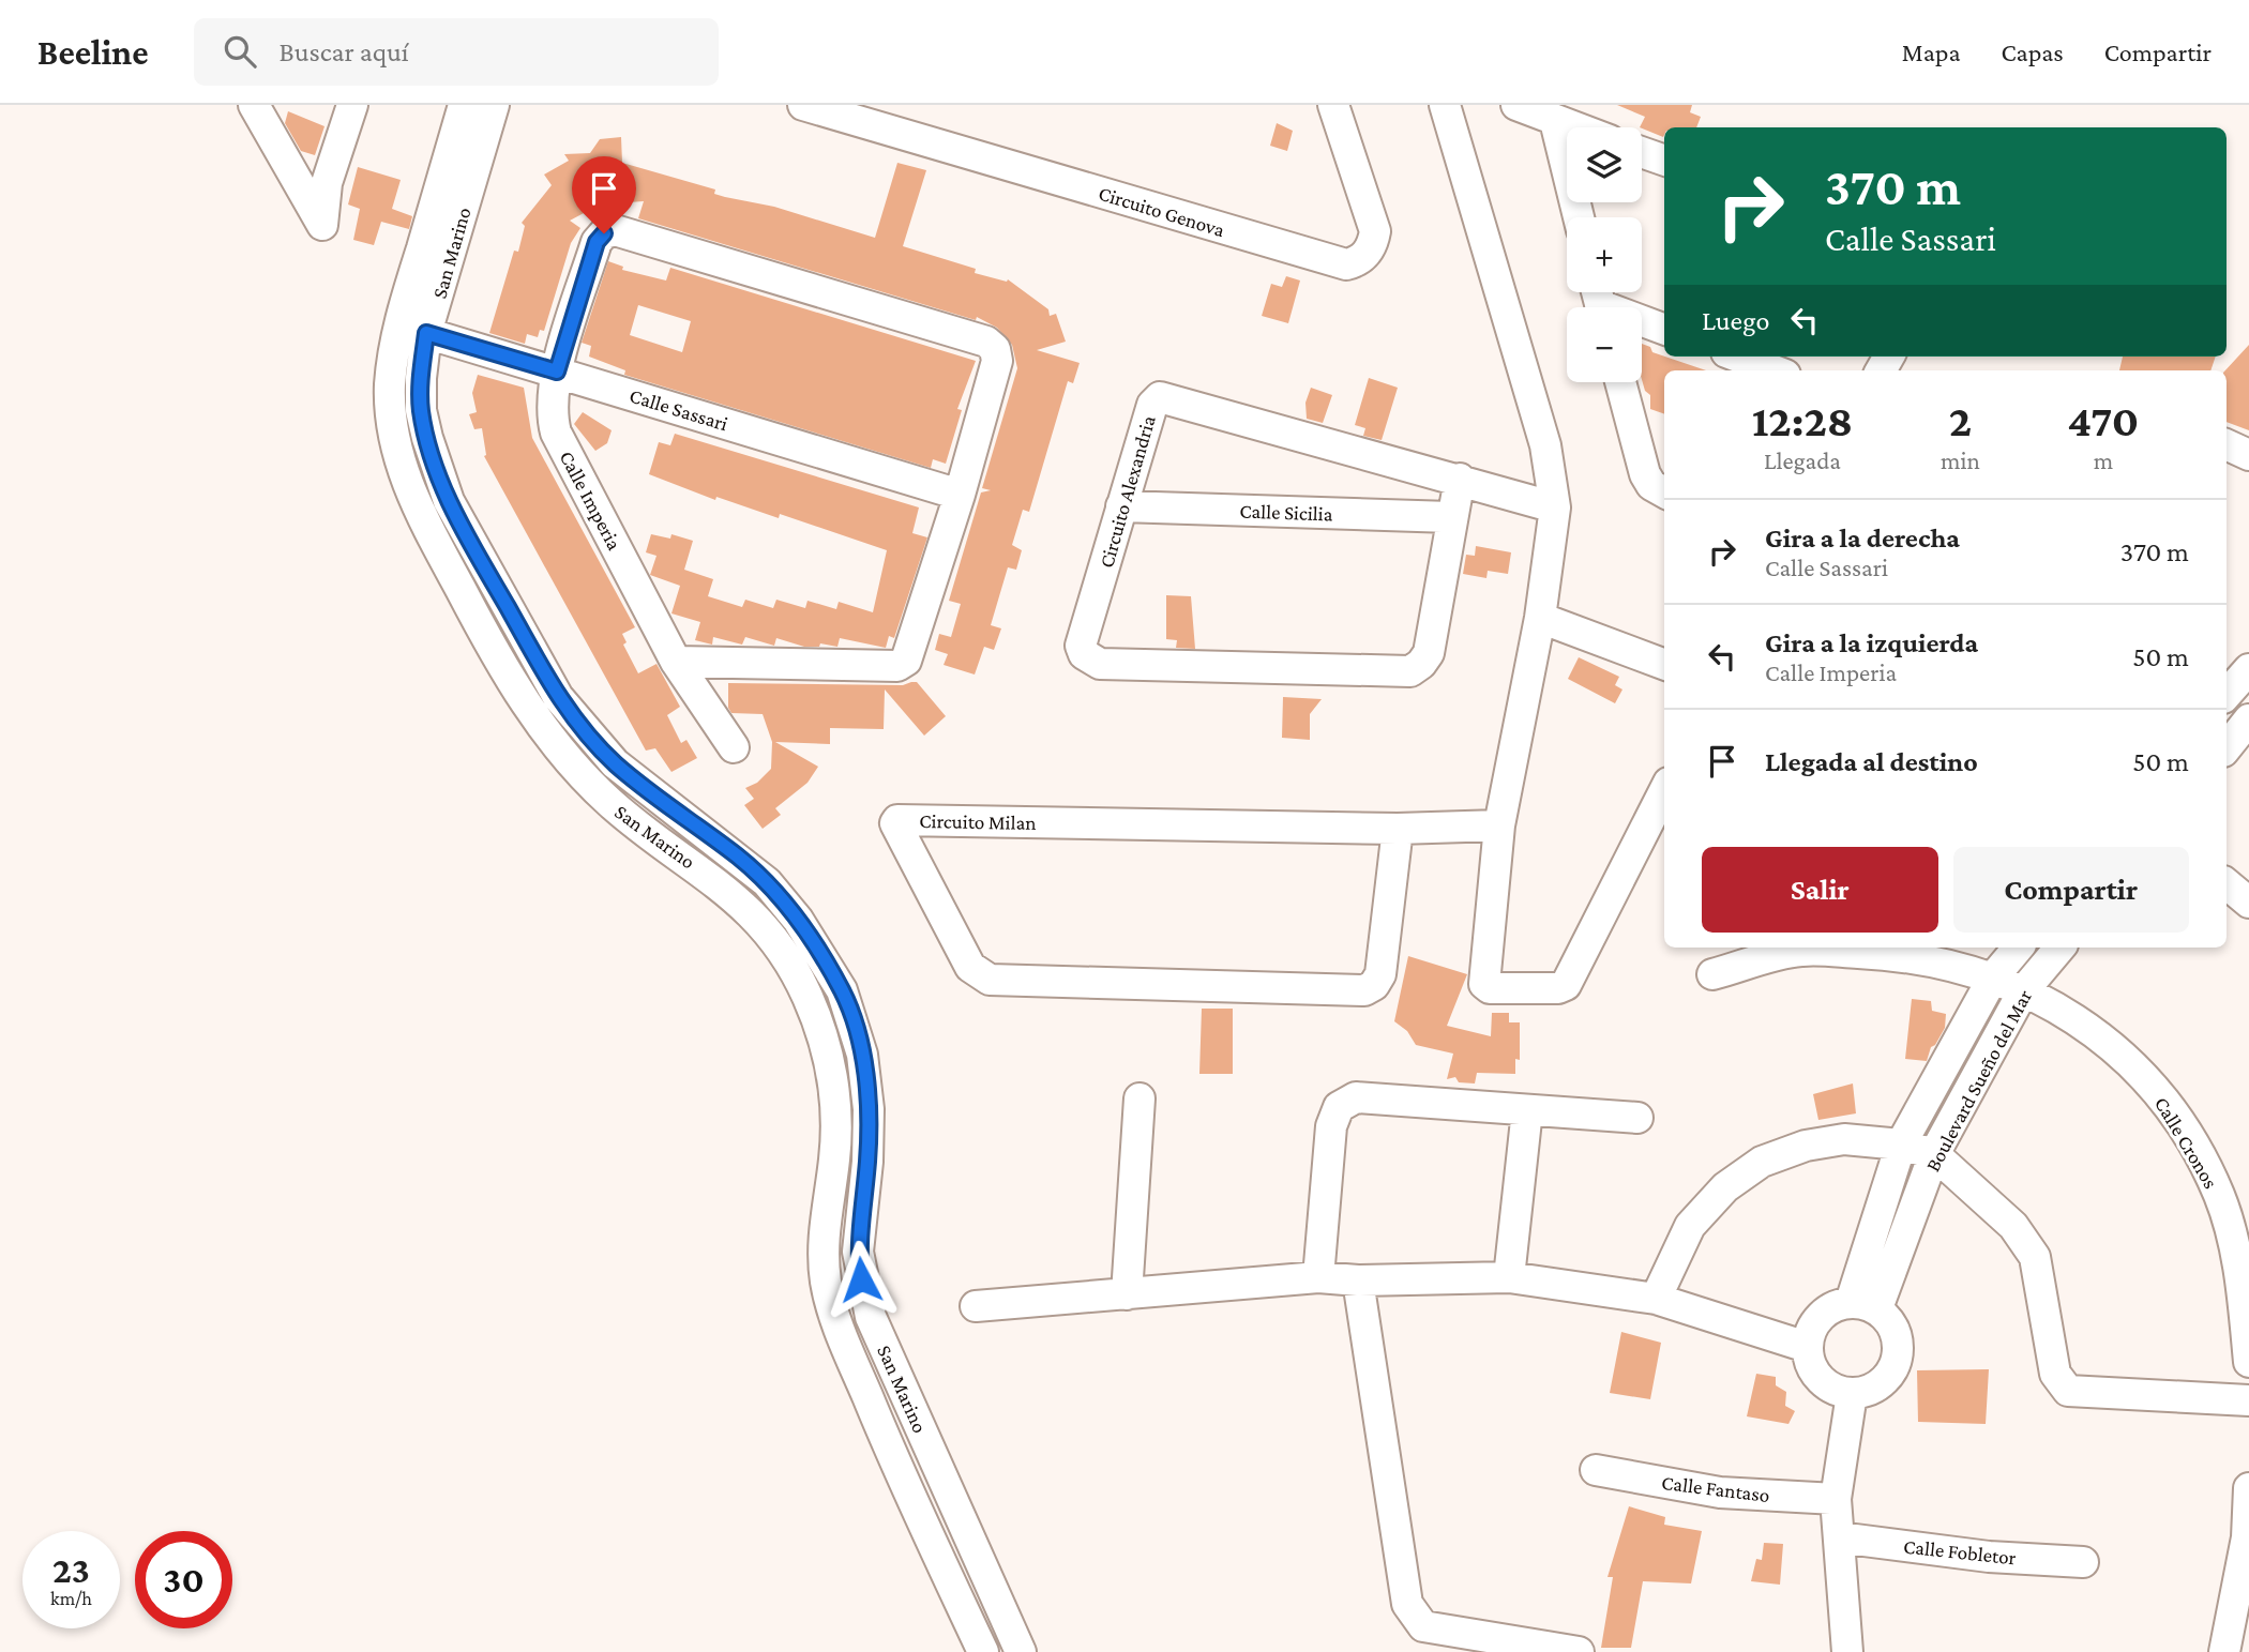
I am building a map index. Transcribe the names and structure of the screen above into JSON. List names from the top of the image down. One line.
{"streets":{"street":["Circuito Genova","San Marino","Calle Sassari","Circuito Alexandria","Calle Imperia","Calle Sicilia","Circuito Milan","Boulevard Sueño del Mar","Calle Cronos","Calle Fantaso","Calle Fobletor"]},"crossings":[["San Marino","Calle Sassari"],["Calle Sassari","Calle Imperia"],["Circuito Alexandria","Calle Sicilia"],["Boulevard Sueño del Mar","Calle Cronos"]],"page":{"header":"Beeline","search":"Buscar aquí","nav":["Mapa","Capas","Compartir"],"map_buttons":["+","−"],"turn":["370 m","Calle Sassari"],"then":"Luego","eta":["12:28","Llegada","2","min","470","m"],"list":[{"name":"Gira a la derecha","note":"Calle Sassari","value":"370 m"},{"name":"Gira a la izquierda","note":"Calle Imperia","value":"50 m"},{"name":"Llegada al destino","value":"50 m"}],"buttons":["Salir","Compartir"],"speed":"23 km/h","limit":"30"}}
